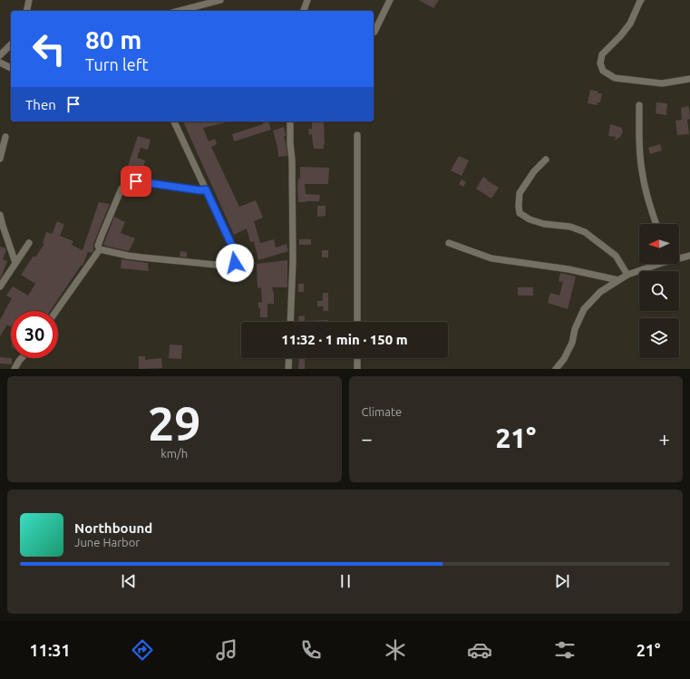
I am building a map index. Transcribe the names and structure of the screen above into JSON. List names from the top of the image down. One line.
{"north":"left","page":{"turn":["80 m","Turn left"],"then":"Then","limit":"30","trip":"11:32 · 1 min · 150 m","tile":[["29","km/h"],"Climate"],"heat":["−","21°","+"],"song":["Northbound","June Harbor"],"tabs":["11:31","21°"]}}
